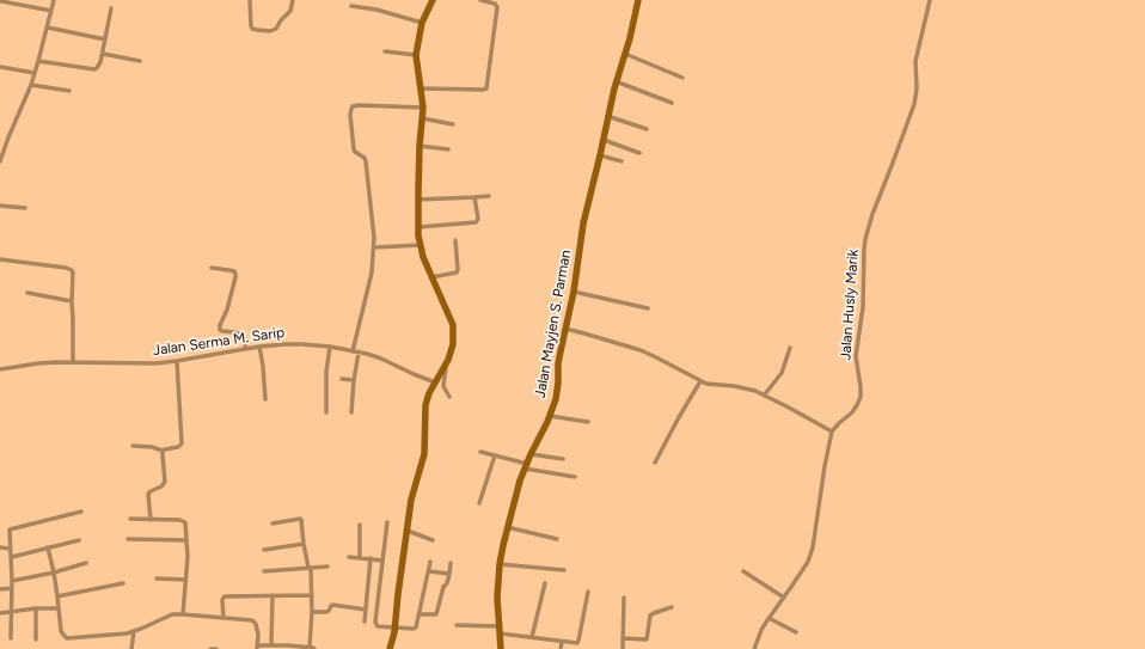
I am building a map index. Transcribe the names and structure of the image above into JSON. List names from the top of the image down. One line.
{"streets":{"street":["Jalan Husly Marik","Jalan Mayjen S. Parman","Jalan Serma M. Sarip"]}}
